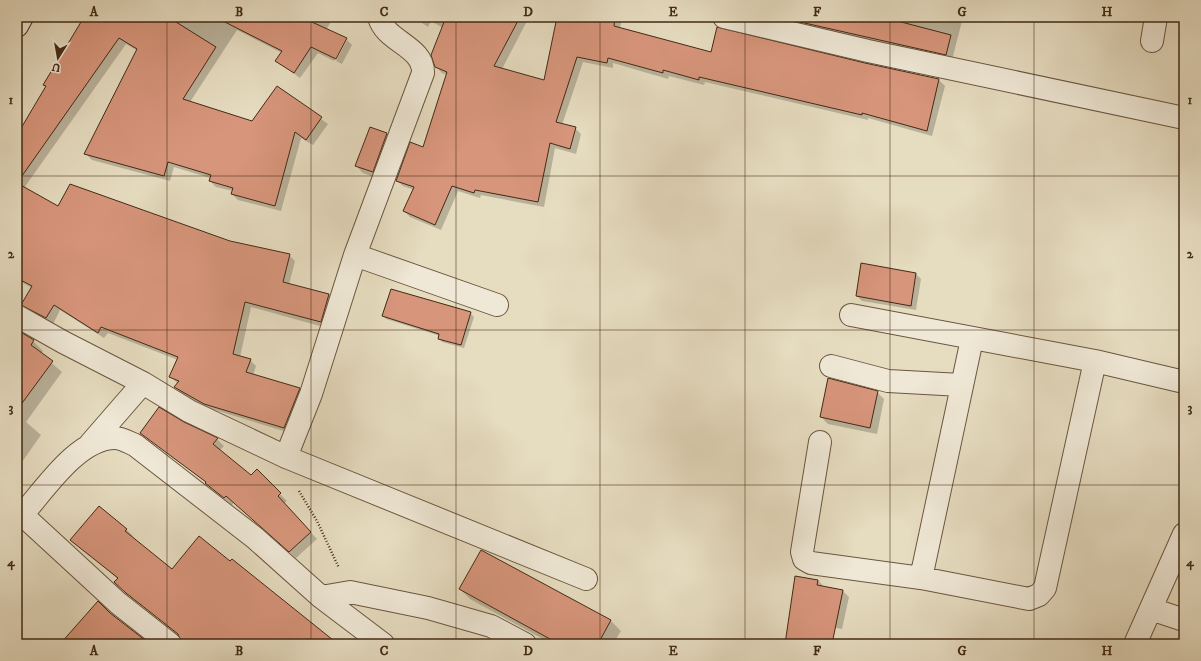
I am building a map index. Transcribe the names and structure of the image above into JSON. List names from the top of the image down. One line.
{"north":"bottom","grid":{"columns":["A","B","C","D","E","F","G","H"],"rows":["1","2","3","4"]}}
